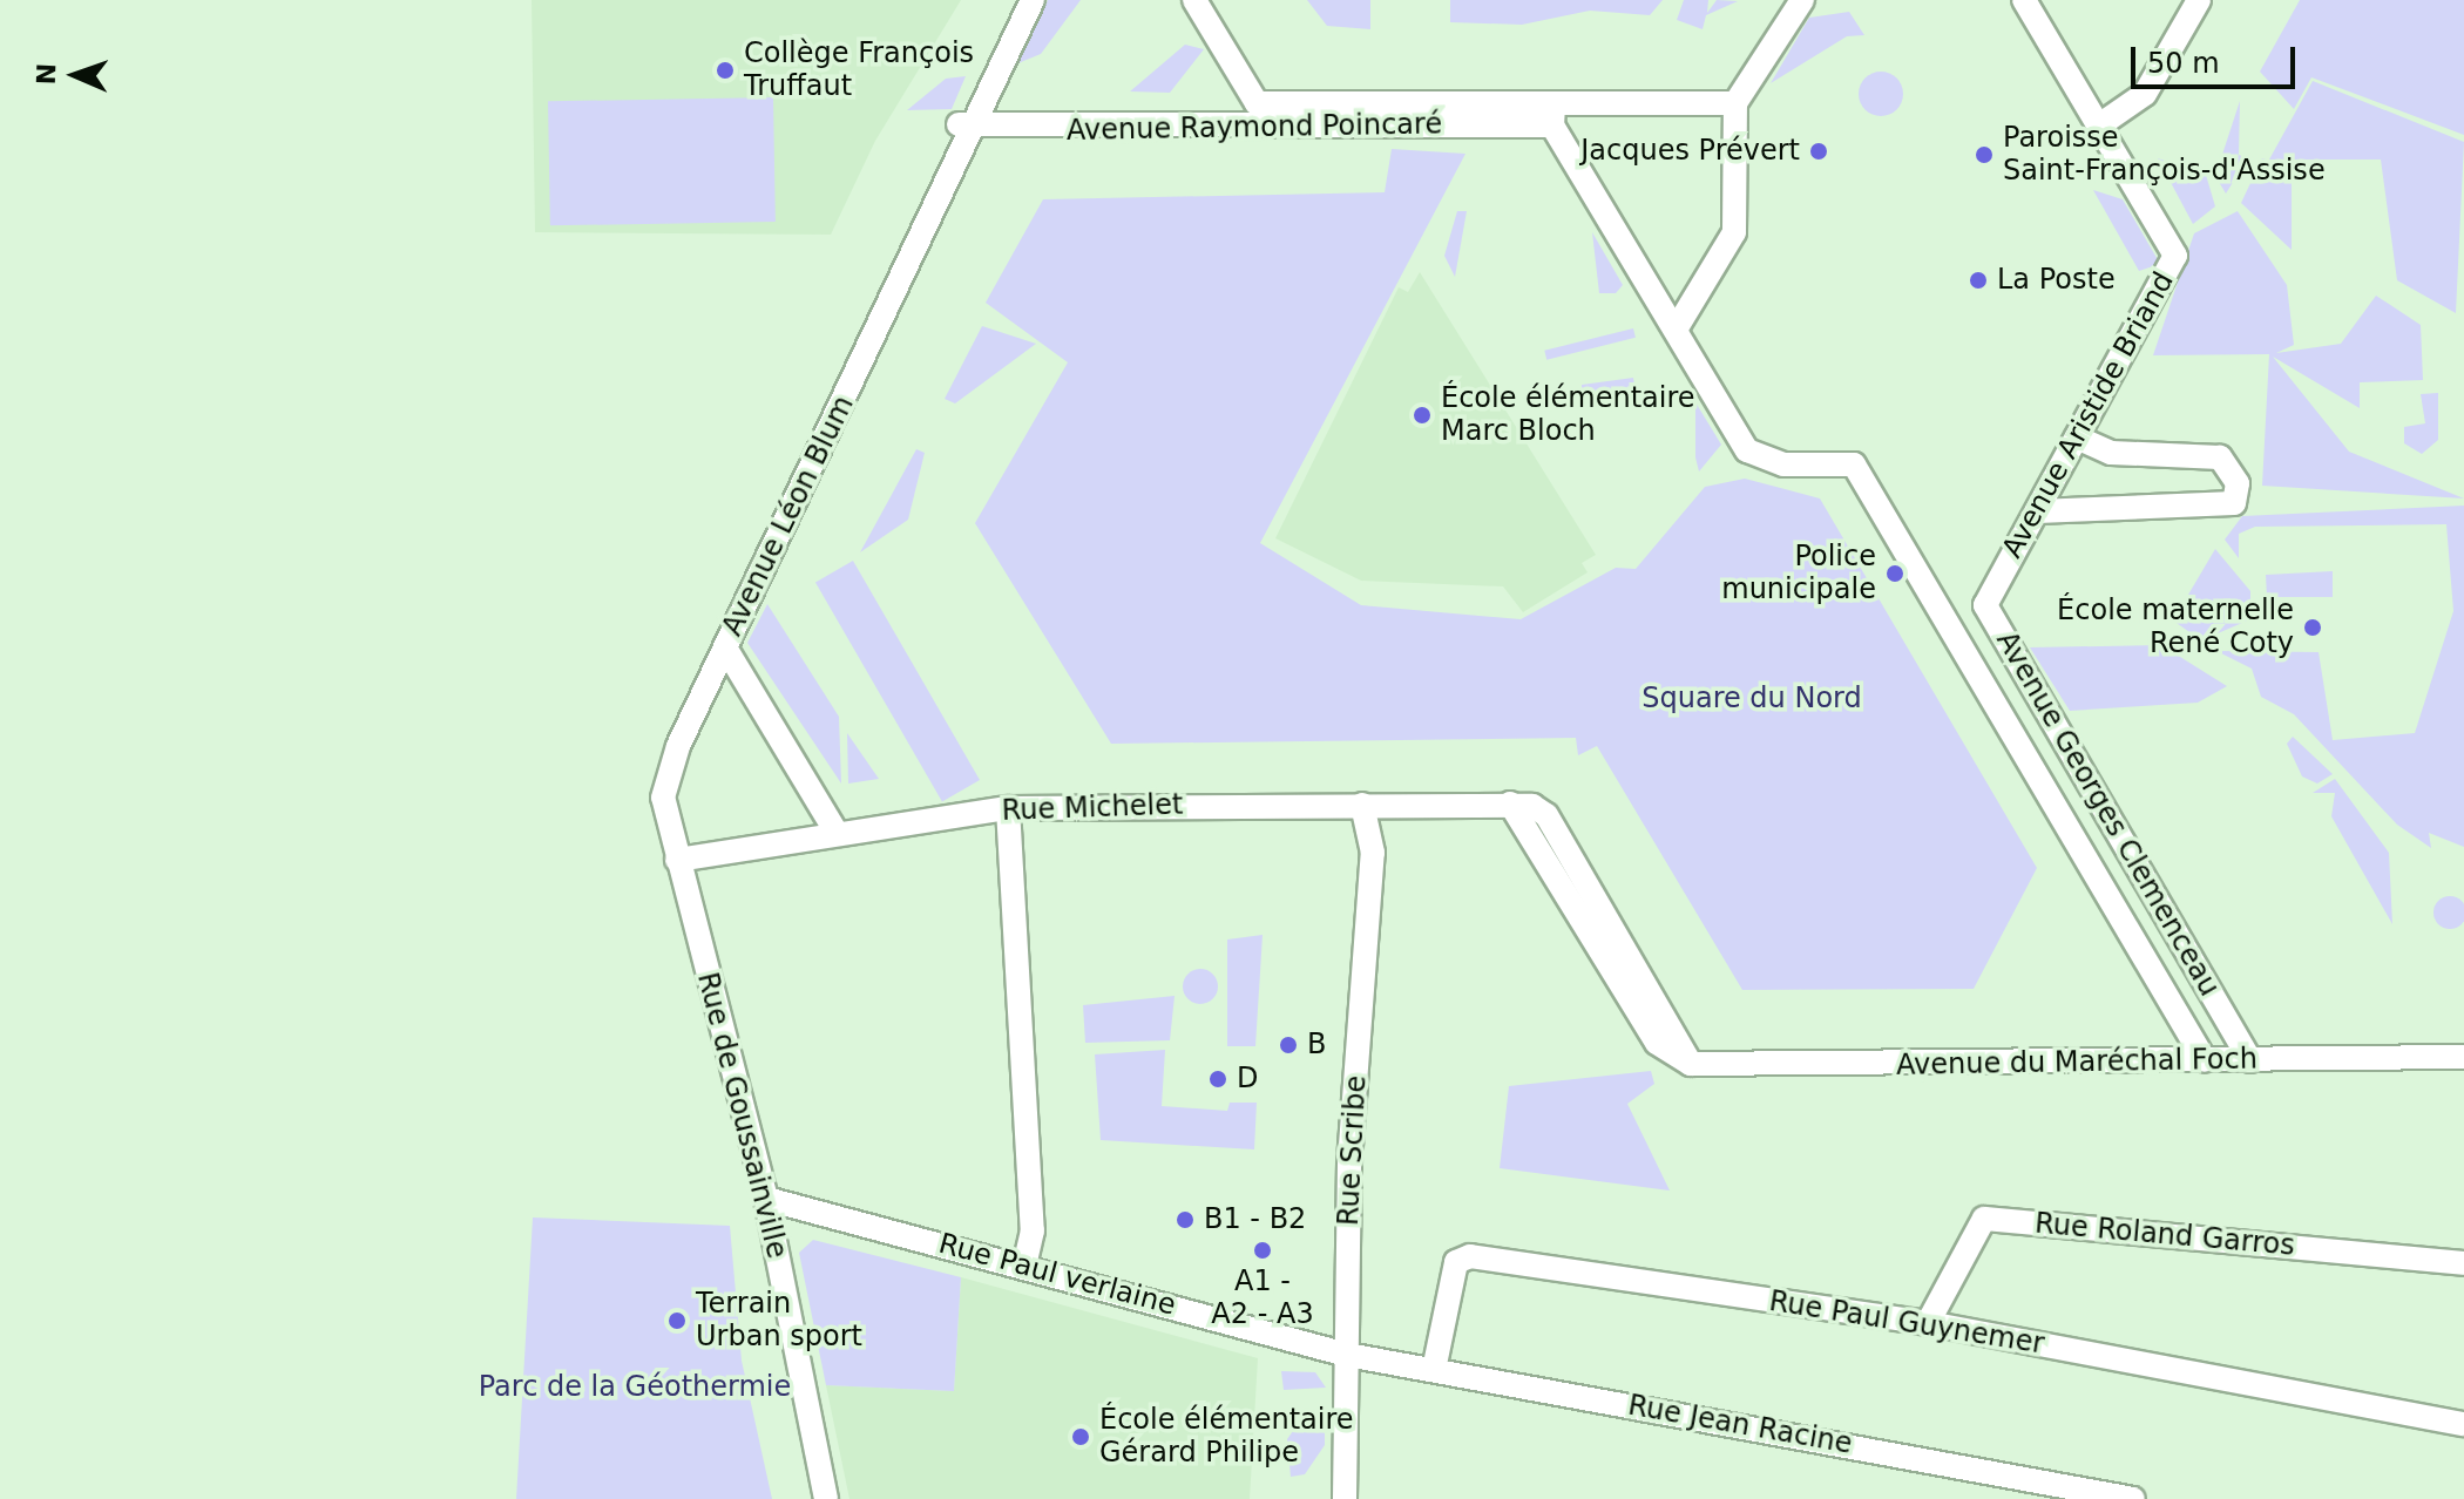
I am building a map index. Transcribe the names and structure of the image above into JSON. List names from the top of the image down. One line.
{"streets":{"street":["Avenue Raymond Poincaré","Avenue Aristide Briand","Avenue Léon Blum","Rue Michelet","Avenue Georges Clemenceau","Avenue du Maréchal Foch","Rue de Goussainville","Rue Scribe","Rue Roland Garros","Rue Paul verlaine","Rue Paul Guynemer","Rue Jean Racine"]},"crossings":[["Avenue Raymond Poincaré","Avenue Léon Blum"],["Avenue Aristide Briand","Avenue Georges Clemenceau"],["Avenue Léon Blum","Rue de Goussainville"],["Rue Michelet","Avenue du Maréchal Foch"],["Rue Michelet","Rue de Goussainville"],["Rue Michelet","Rue Scribe"],["Avenue Georges Clemenceau","Avenue du Maréchal Foch"],["Rue de Goussainville","Rue Paul verlaine"],["Rue Scribe","Rue Paul verlaine"],["Rue Scribe","Rue Jean Racine"],["Rue Roland Garros","Rue Paul Guynemer"],["Rue Paul verlaine","Rue Jean Racine"],["Rue Paul Guynemer","Rue Jean Racine"]],"parks":["Square du Nord","Parc de la Géothermie"],"places":["Collège François Truffaut","Jacques Prévert","Paroisse Saint-François-d'Assise","La Poste","École élémentaire Marc Bloch","Police municipale","École maternelle René Coty","B","D","B1 - B2","A1 - A2 - A3","Terrain Urban sport","École élémentaire Gérard Philipe"],"scale_bar":"50 m","north":"left"}
